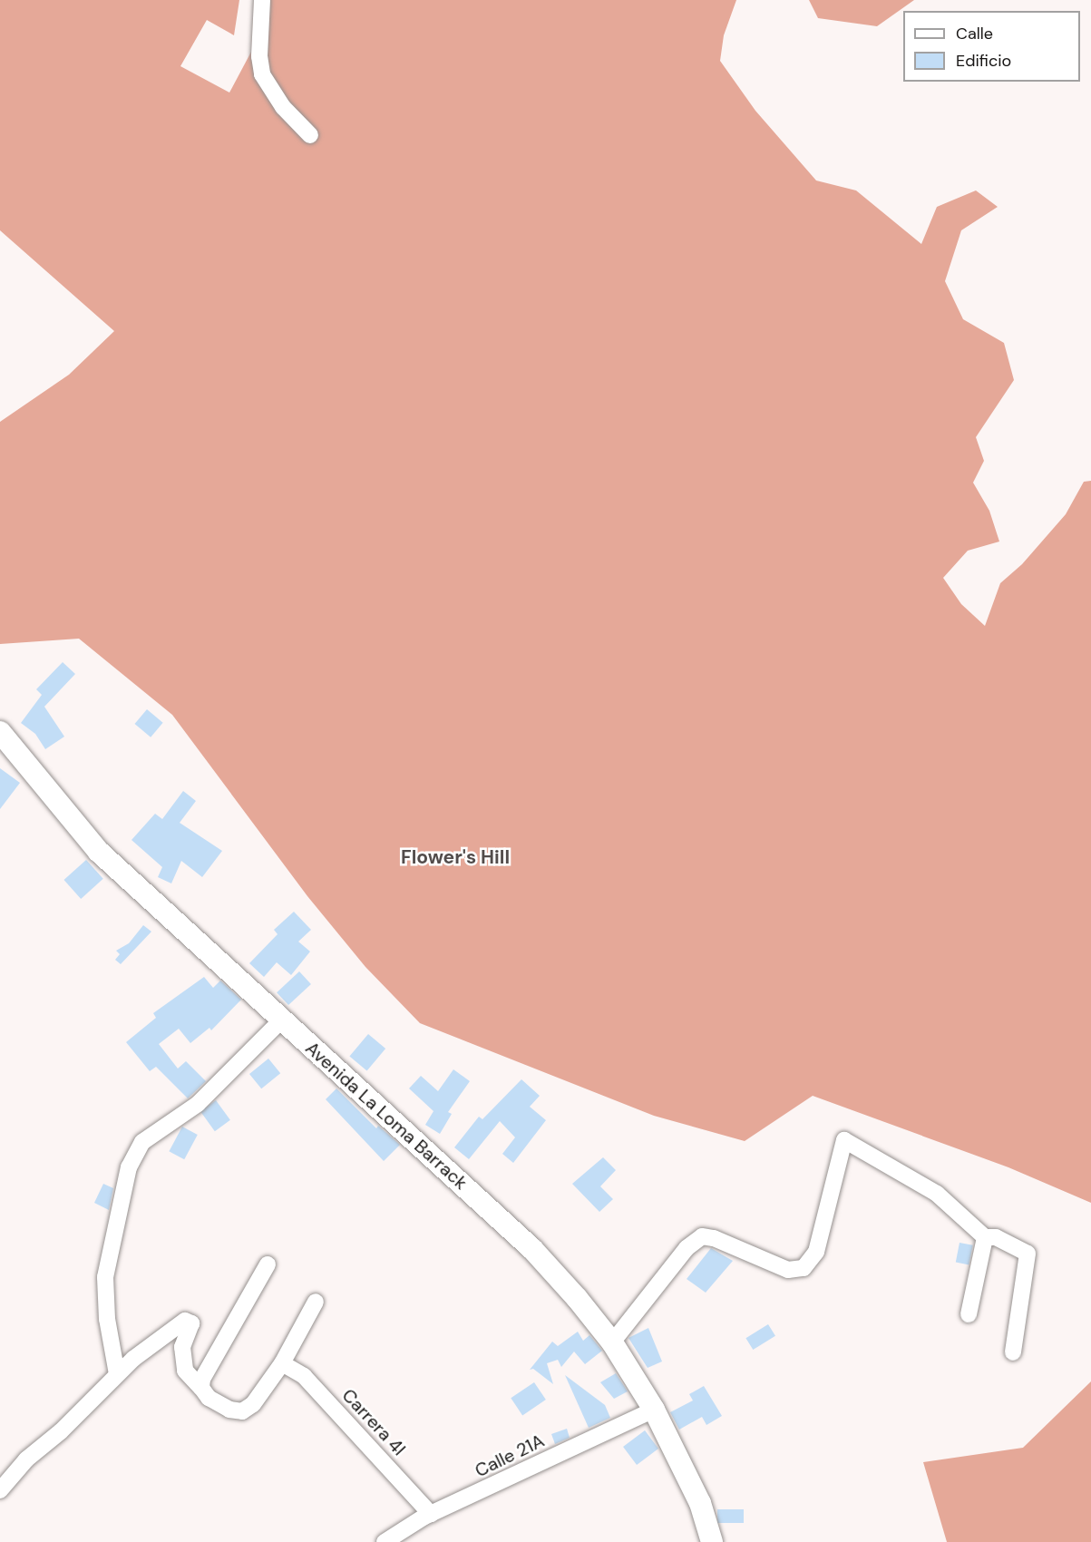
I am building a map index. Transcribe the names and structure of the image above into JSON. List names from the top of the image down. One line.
{"streets":{"main road":["Avenida La Loma Barrack"],"street":["Carrera 4I","Calle 21A"]},"crossings":[["Avenida La Loma Barrack","Calle 21A"],["Carrera 4I","Calle 21A"]],"districts":["Flower's Hill"],"legend":["Calle","Edificio"]}
